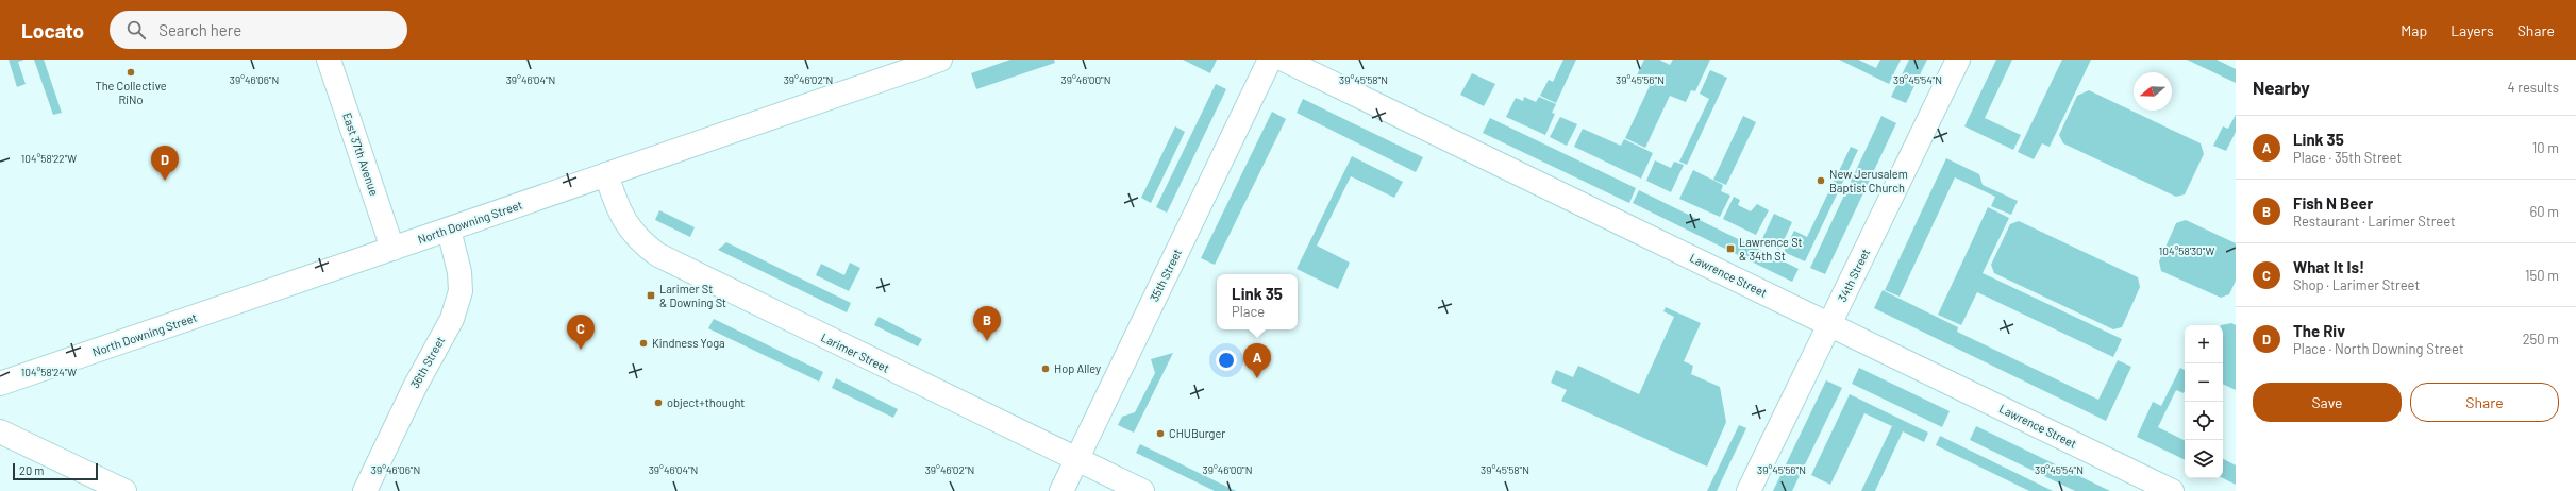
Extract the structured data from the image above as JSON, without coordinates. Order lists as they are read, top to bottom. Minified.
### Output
{"streets":{"street":["East 37th Avenue","North Downing Street","35th Street","Lawrence Street","34th Street","Larimer Street","36th Street"]},"crossings":[["East 37th Avenue","North Downing Street"],["North Downing Street","Larimer Street"],["North Downing Street","36th Street"],["35th Street","Larimer Street"],["Lawrence Street","34th Street"]],"places":{"other":["The Collective RiNo","New Jerusalem Baptist Church","Kindness Yoga","Hop Alley","object+thought","CHUBurger"],"transit":["Lawrence St & 34th St","Larimer St & Downing St"]},"scale_bar":"20 m","north":"left","page":{"header":"Locato","search":"Search here","nav":["Map","Layers","Share"],"heading":["Nearby","4 results"],"list":[{"mark":"A","name":"Link 35","note":"Place · 35th Street","value":"10 m"},{"mark":"B","name":"Fish N Beer","note":"Restaurant · Larimer Street","value":"60 m"},{"mark":"C","name":"What It Is!","note":"Shop · Larimer Street","value":"150 m"},{"mark":"D","name":"The Riv","note":"Place · North Downing Street","value":"250 m"}],"pins":["D","B","C","A"],"popup":["Link 35","Place"],"map_buttons":["+","−"],"buttons":["Save","Share"],"scale":"20 m"},"coordinates":["39°46'06\"N","39°46'04\"N","39°46'02\"N","39°46'00\"N","39°45'58\"N","39°45'56\"N","39°45'54\"N","104°58'22\"W","104°58'30\"W","104°58'24\"W"]}
